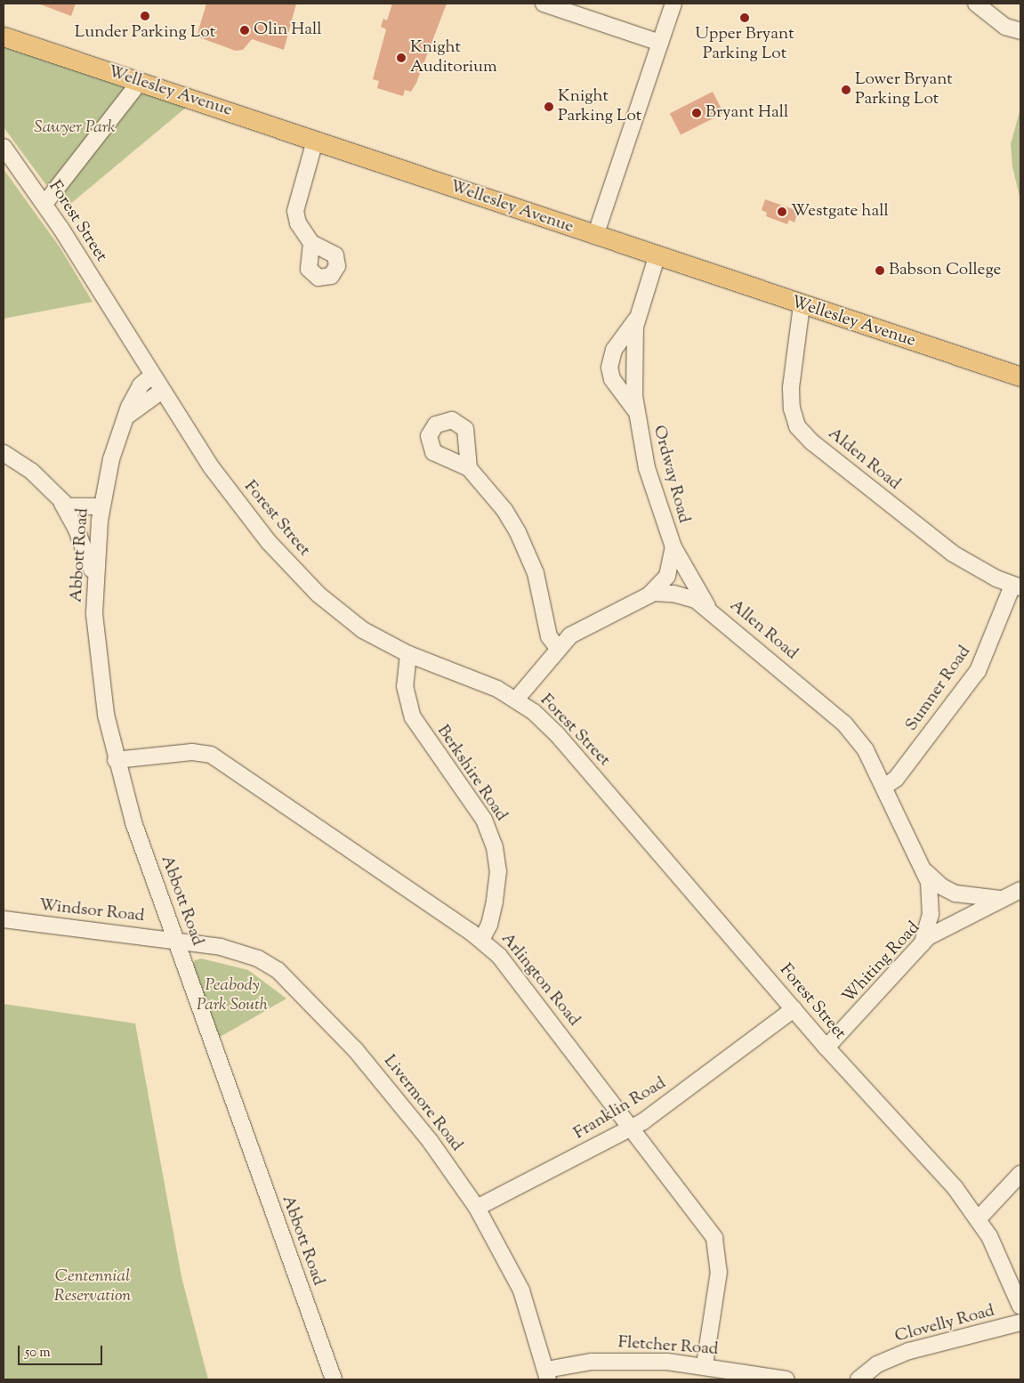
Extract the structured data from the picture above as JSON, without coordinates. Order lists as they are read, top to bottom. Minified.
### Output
{"streets":{"main road":["Wellesley Avenue"],"street":["Forest Street","Alden Road","Ordway Road","Abbott Road","Allen Road","Sumner Road","Berkshire Road","Windsor Road","Whiting Road","Arlington Road","Livermore Road","Franklin Road","Clovelly Road","Fletcher Road"]},"crossings":[["Wellesley Avenue","Alden Road"],["Wellesley Avenue","Ordway Road"],["Forest Street","Abbott Road"],["Forest Street","Allen Road"],["Forest Street","Berkshire Road"],["Forest Street","Whiting Road"],["Forest Street","Franklin Road"],["Alden Road","Sumner Road"],["Ordway Road","Allen Road"],["Abbott Road","Windsor Road"],["Abbott Road","Arlington Road"],["Abbott Road","Livermore Road"],["Allen Road","Sumner Road"],["Allen Road","Whiting Road"],["Berkshire Road","Arlington Road"],["Windsor Road","Livermore Road"],["Arlington Road","Franklin Road"],["Arlington Road","Fletcher Road"],["Livermore Road","Franklin Road"],["Livermore Road","Fletcher Road"]],"parks":["Sawyer Park","Peabody Park South","Centennial Reservation"],"places":["Lunder Parking Lot","Upper Bryant Parking Lot","Olin Hall","Knight Auditorium","Lower Bryant Parking Lot","Knight Parking Lot","Bryant Hall","Westgate hall","Babson College"],"scale_bar":"50 m"}
